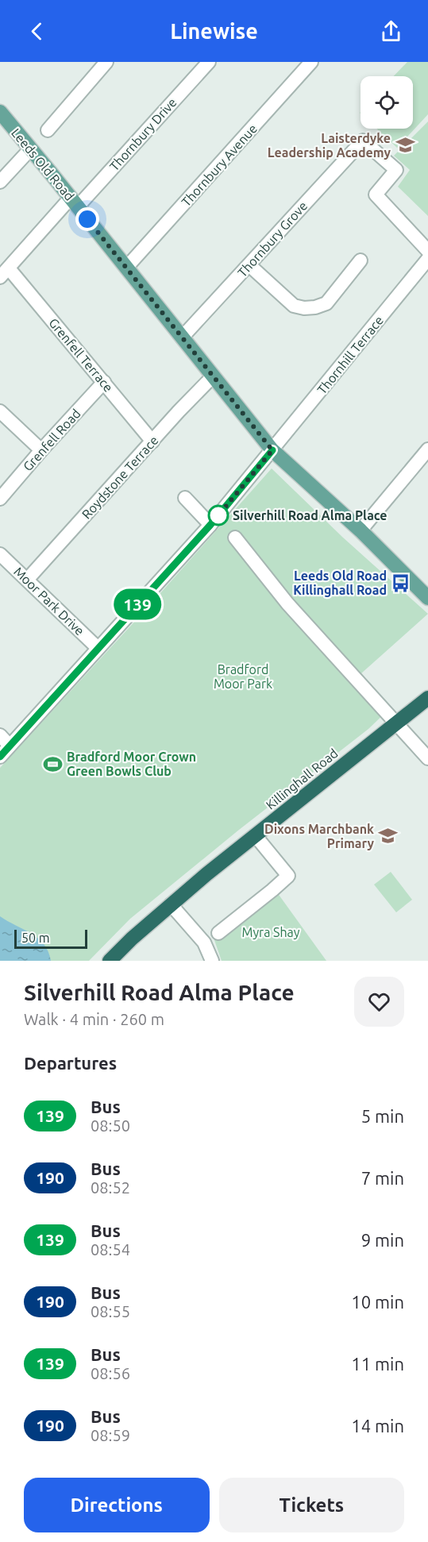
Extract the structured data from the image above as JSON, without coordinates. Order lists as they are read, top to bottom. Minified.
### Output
{"streets":{"highway":["Killinghall Road"],"main road":["Leeds Old Road"],"street":["Thornbury Drive","Thornbury Avenue","Thornbury Grove","Grenfell Terrace","Thornhill Terrace","Grenfell Road","Roydstone Terrace","Moor Park Drive"]},"crossings":[["Thornbury Drive","Leeds Old Road"],["Thornbury Drive","Grenfell Terrace"],["Leeds Old Road","Thornbury Avenue"],["Leeds Old Road","Thornbury Grove"],["Leeds Old Road","Thornhill Terrace"],["Leeds Old Road","Roydstone Terrace"],["Grenfell Terrace","Grenfell Road"],["Grenfell Terrace","Roydstone Terrace"],["Thornhill Terrace","Moor Park Drive"],["Roydstone Terrace","Moor Park Drive"]],"parks":["Bradford Moor Park","Myra Shay"],"places":{"school or university":["Laisterdyke Leadership Academy","Dixons Marchbank Primary"],"other":["Silverhill Road Alma Place"],"bus stop":["Leeds Old Road Killinghall Road"],"sports":["Bradford Moor Crown Green Bowls Club"]},"lines":["bus line 139"],"scale_bar":"50 m","page":{"header":"Linewise","on_map":"139","scale":"50 m","heading":[["Silverhill Road Alma Place","Walk · 4 min · 260 m"],"Departures"],"list":[{"mark":"139","name":"Bus","note":"08:50","value":"5 min"},{"mark":"190","name":"Bus","note":"08:52","value":"7 min"},{"mark":"139","name":"Bus","note":"08:54","value":"9 min"},{"mark":"190","name":"Bus","note":"08:55","value":"10 min"},{"mark":"139","name":"Bus","note":"08:56","value":"11 min"},{"mark":"190","name":"Bus","note":"08:59","value":"14 min"}],"buttons":["Directions","Tickets"]}}
